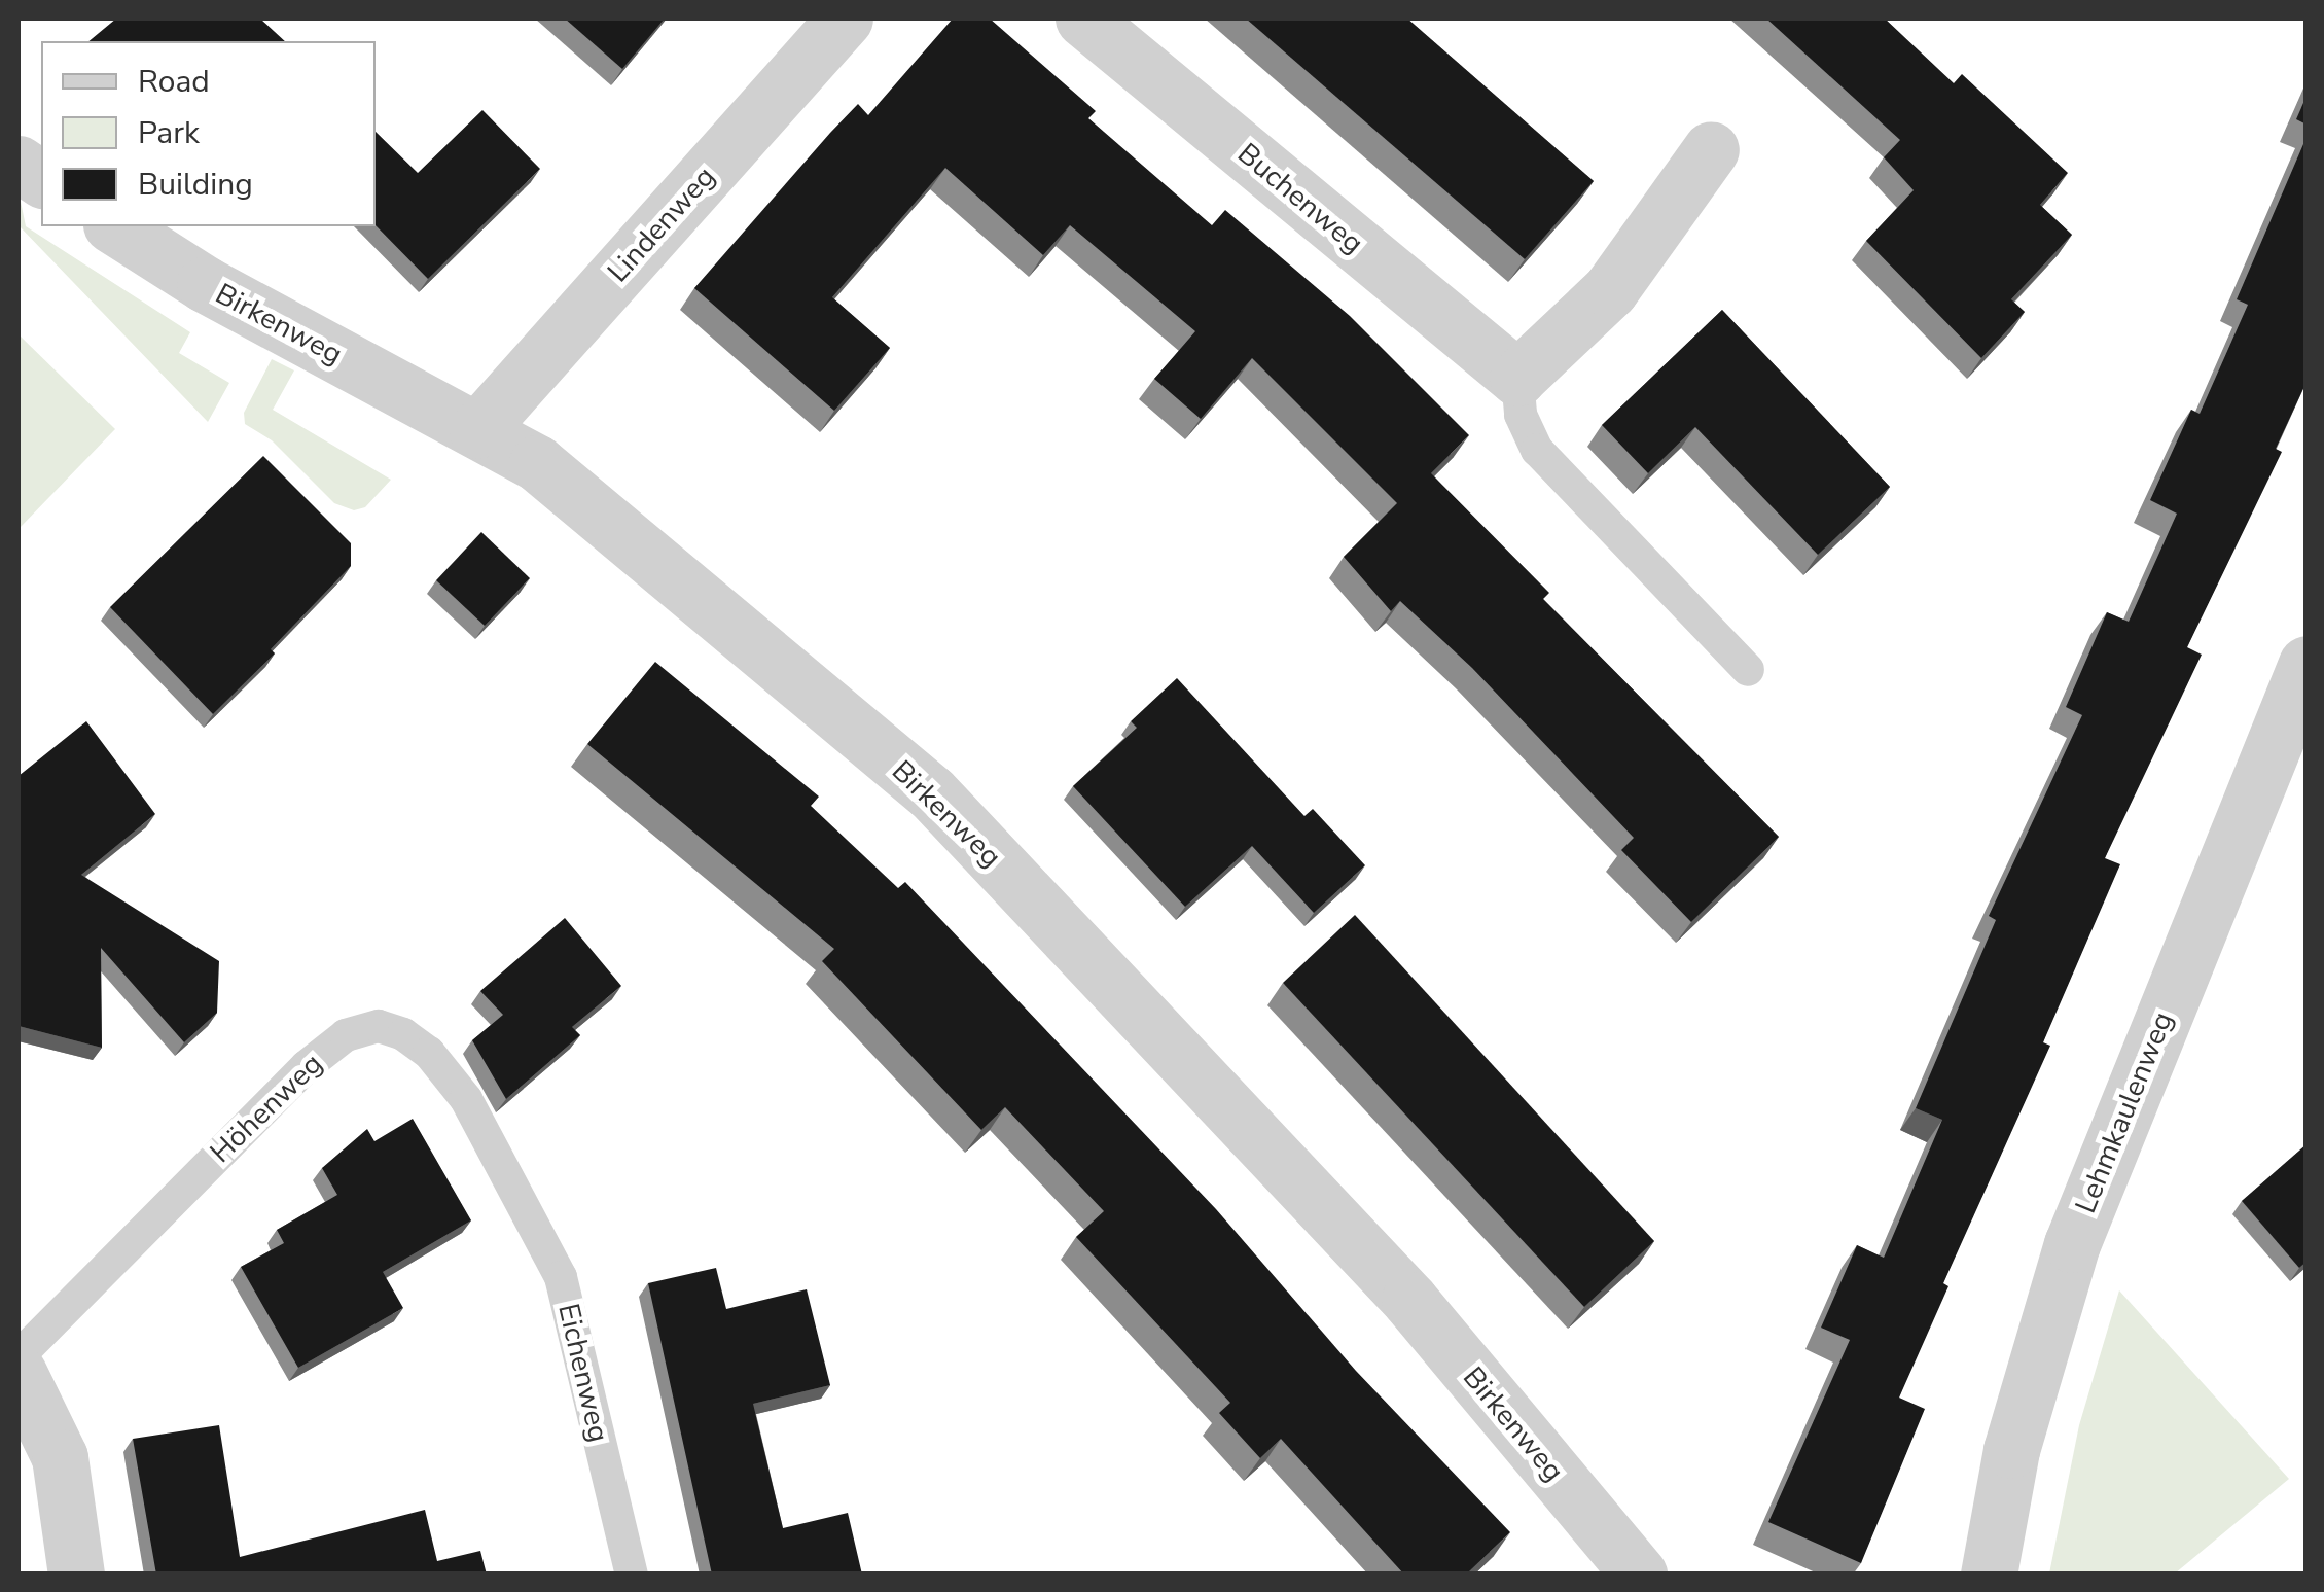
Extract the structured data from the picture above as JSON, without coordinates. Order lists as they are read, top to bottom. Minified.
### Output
{"streets":{"street":["Buchenweg","Lindenweg","Birkenweg","Lehmkaulenweg"],"lane":["Höhenweg","Eichenweg"]},"crossings":[["Lindenweg","Birkenweg"],["Höhenweg","Eichenweg"]],"legend":["Road","Park","Building"]}
